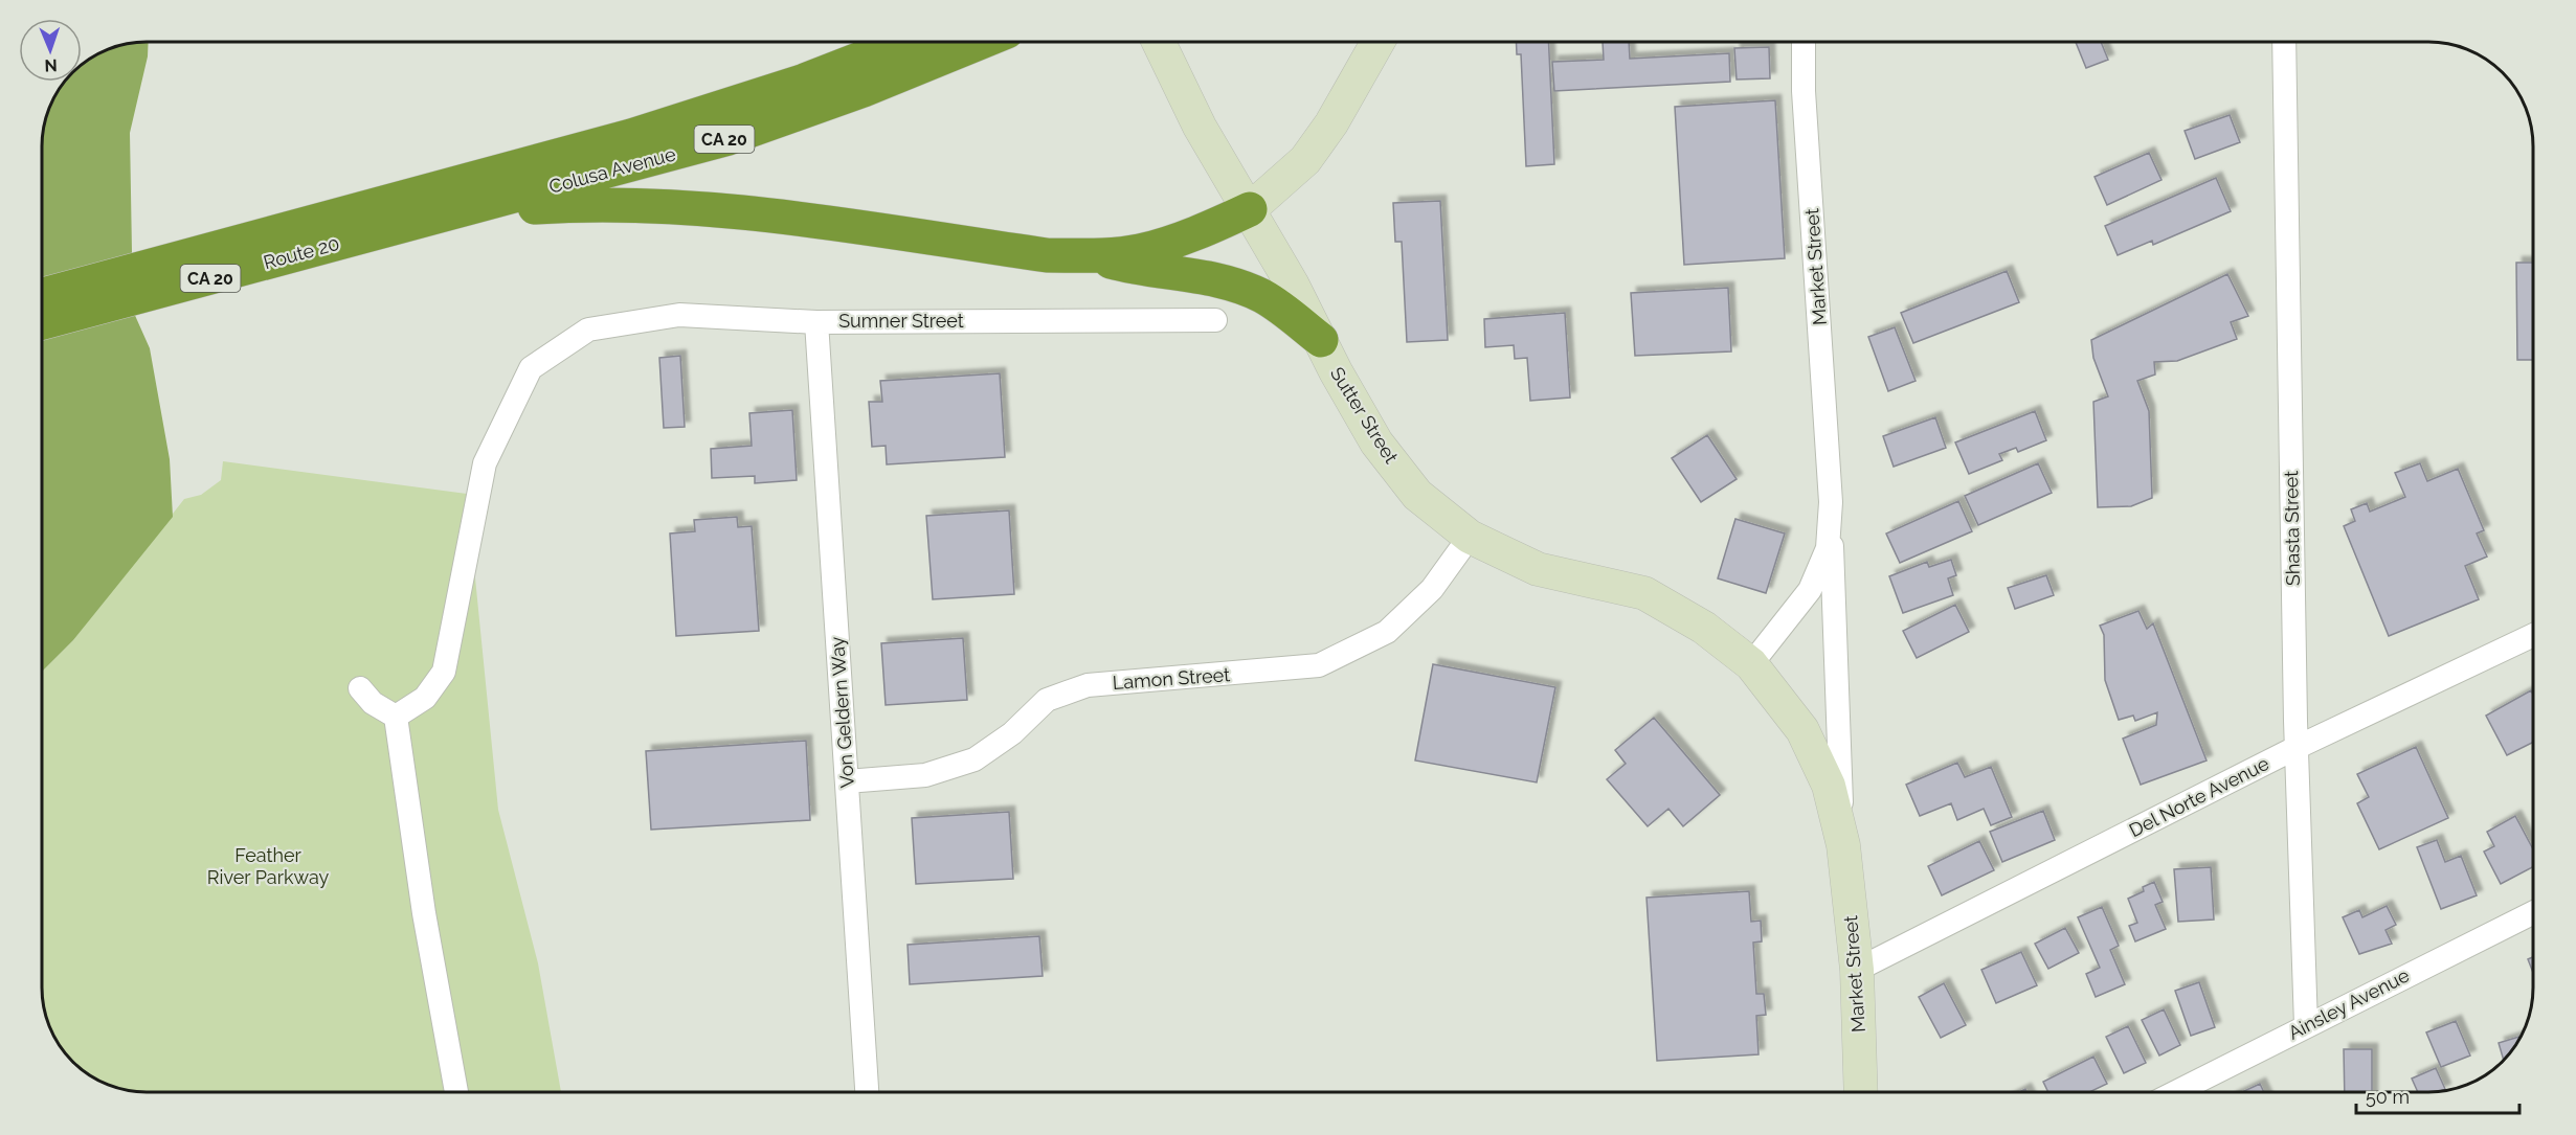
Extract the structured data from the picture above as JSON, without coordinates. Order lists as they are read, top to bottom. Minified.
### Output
{"streets":{"highway":["CA 20","Colusa Avenue","Route 20"],"main road":["Market Street","Sutter Street"],"street":["Sumner Street","Shasta Street","Lamon Street","Von Geldern Way","Del Norte Avenue","Ainsley Avenue"]},"crossings":[["Colusa Avenue","Route 20"],["Market Street","Sutter Street"],["Market Street","Del Norte Avenue"],["Sumner Street","Von Geldern Way"],["Sutter Street","Lamon Street"],["Shasta Street","Del Norte Avenue"],["Shasta Street","Ainsley Avenue"],["Lamon Street","Von Geldern Way"]],"parks":["Feather River Parkway"],"scale_bar":"50 m","north":"bottom"}
